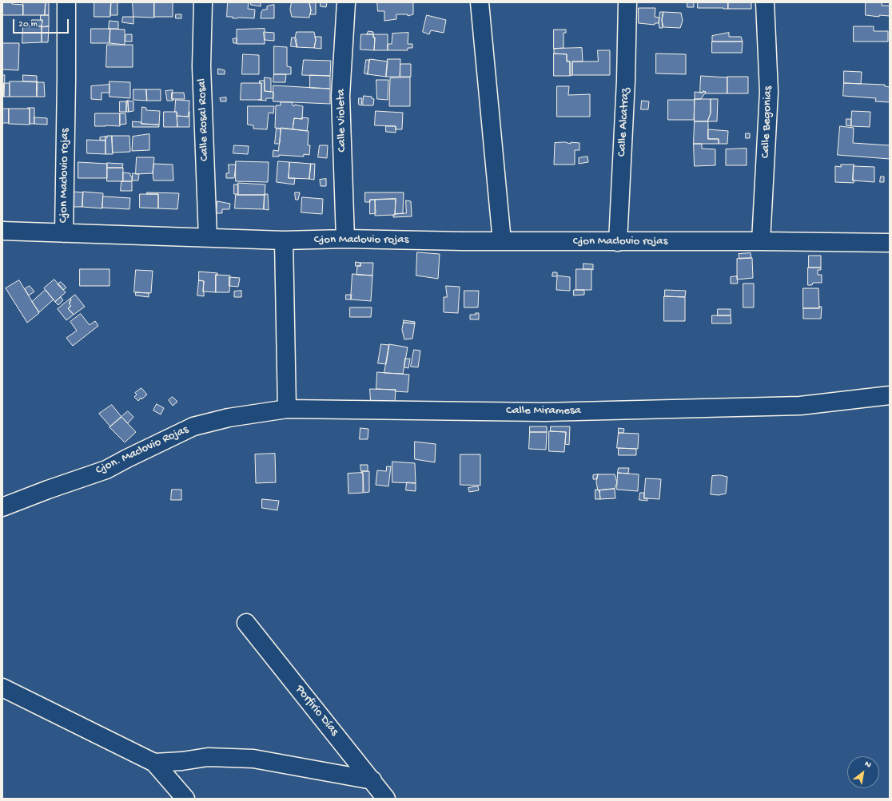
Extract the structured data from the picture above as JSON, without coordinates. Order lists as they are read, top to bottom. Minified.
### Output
{"streets":{"street":["Calle Rosal Rosal","Calle Violeta","Calle Alcatraz","Calle Begonias","Cjon Maclovio rojas","Calle Miramesa","Cjon. Maclovio Rojas","Porfirio Días"]},"crossings":[["Calle Rosal Rosal","Cjon Maclovio rojas"],["Calle Violeta","Cjon Maclovio rojas"],["Calle Alcatraz","Cjon Maclovio rojas"],["Calle Begonias","Cjon Maclovio rojas"],["Calle Miramesa","Cjon. Maclovio Rojas"]],"scale_bar":"20 m","north":"top right"}
